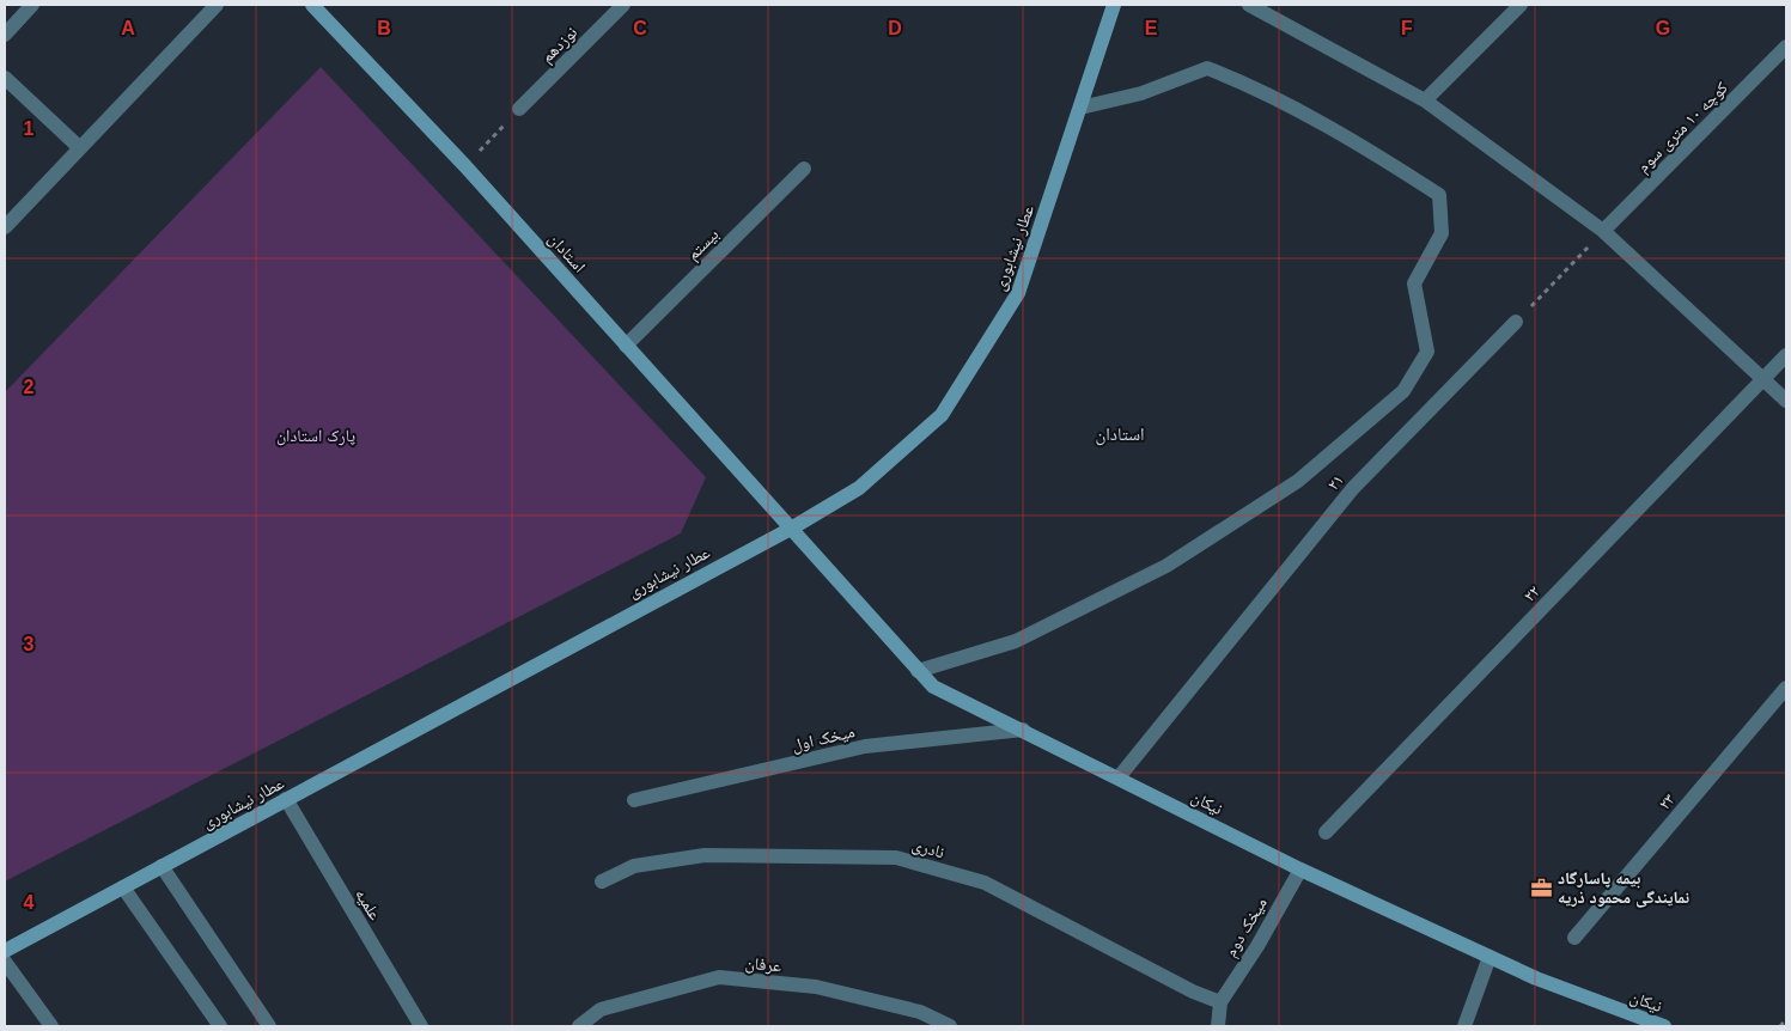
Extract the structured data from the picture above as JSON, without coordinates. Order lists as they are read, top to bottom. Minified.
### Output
{"streets":{"main road":["عطار نیشابوری","استادان","نیکان"],"street":["نوزدهم","کوچه ۱۰ متری سوم","بیستم","۲۱","۲۲","میخک اول","۲۳","نادری","علمیه","میخک دوم","عرفان"]},"crossings":[["بیستم","استادان"],["عطار نیشابوری","استادان"],["عطار نیشابوری","نیکان"],["عطار نیشابوری","علمیه"],["استادان","نیکان"],["۲۱","نیکان"],["میخک اول","نیکان"],["نیکان","میخک دوم"],["نادری","میخک دوم"]],"districts":["استادان"],"parks":["پارک استادان"],"places":{"office":["بیمه پاسارگاد نمایندگی محمود ذریه"]},"grid":{"columns":["A","B","C","D","E","F","G"],"rows":["1","2","3","4"]}}
